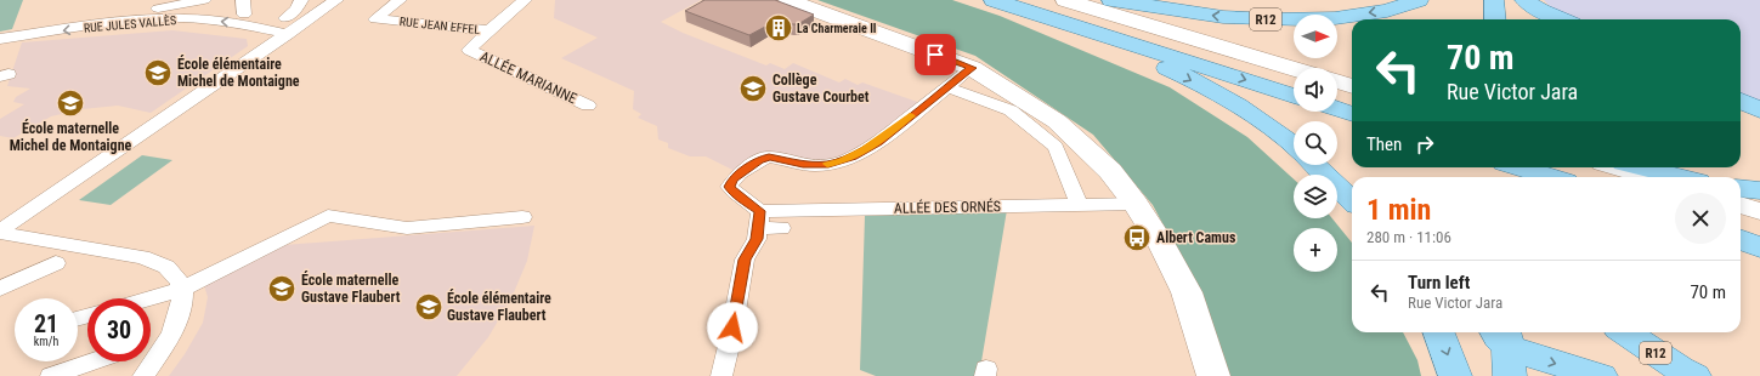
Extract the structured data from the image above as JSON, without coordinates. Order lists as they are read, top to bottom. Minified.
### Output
{"streets":{"main road":["R12"],"street":["RUE JULES VALLÈS","RUE JEAN EFFEL","ALLÉE MARIANNE","ALLÉE DES ORNÉS"]},"crossings":[["RUE JEAN EFFEL","ALLÉE MARIANNE"]],"one_way":["RUE JULES VALLÈS"],"places":{"building":["La Charmeraie II"],"school or university":["École élémentaire Michel de Montaigne","Collège Gustave Courbet","École maternelle Michel de Montaigne","École maternelle Gustave Flaubert","École élémentaire Gustave Flaubert"],"bus stop":["Albert Camus"]},"north":"right","page":{"map_buttons":"+","turn":["70 m","Rue Victor Jara"],"then":"Then","heading":["1 min","280 m · 11:06"],"list":[{"name":"Turn left","note":"Rue Victor Jara","value":"70 m"}],"speed":"21 km/h","limit":"30"}}
